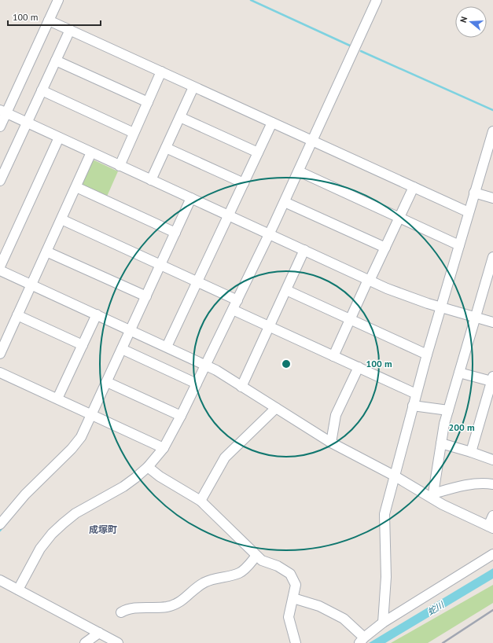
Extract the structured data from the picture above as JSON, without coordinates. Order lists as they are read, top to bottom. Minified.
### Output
{"districts":["成塚町"],"water":["蛇川"],"scale_bar":"100 m","north":"left","rings":["100 m","200 m"]}
